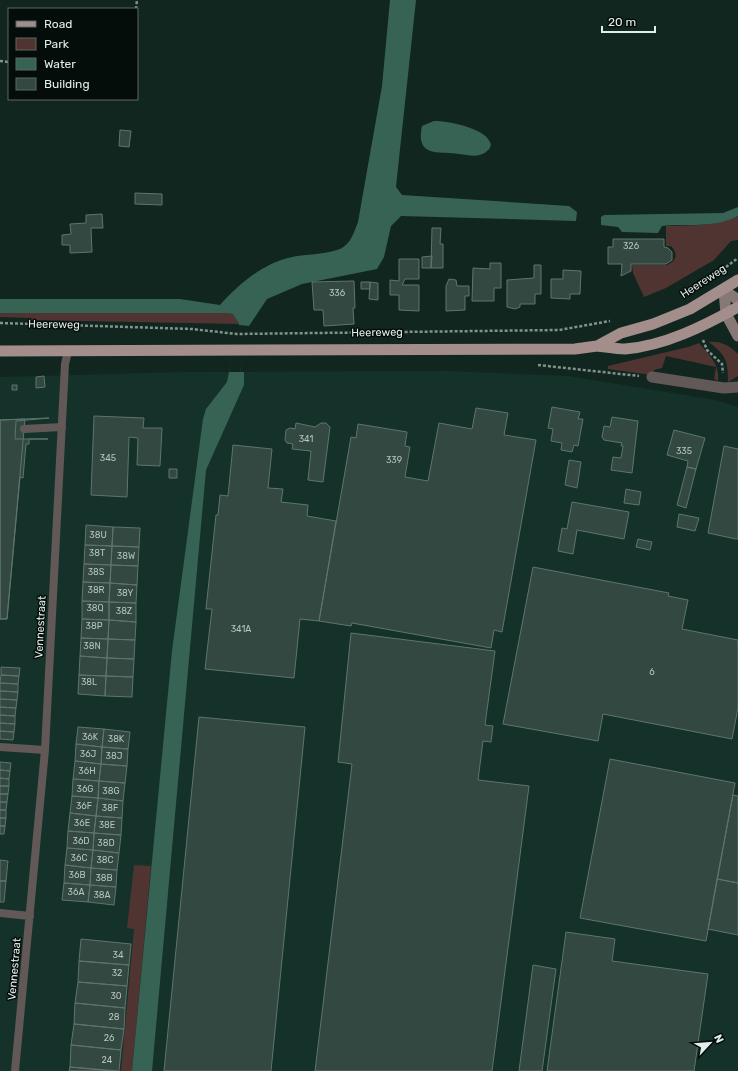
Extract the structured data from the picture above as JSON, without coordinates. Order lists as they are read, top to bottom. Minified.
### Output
{"streets":{"main road":["Heereweg"],"lane":["Vennestraat"]},"house_numbers":["326","336","341","335","345","339","38U","38T","38W","38S","38R","38Y","38Q","38Z","38P","341A","38N","6","38L","36K","38K","36J","38J","36H","36G","38G","36F","38F","36E","38E","36D","38D","36C","38C","36B","38B","36A","38A","34","32","30","28","26","24"],"legend":["Road","Park","Water","Building"],"scale_bar":"20 m","north":"top right"}
